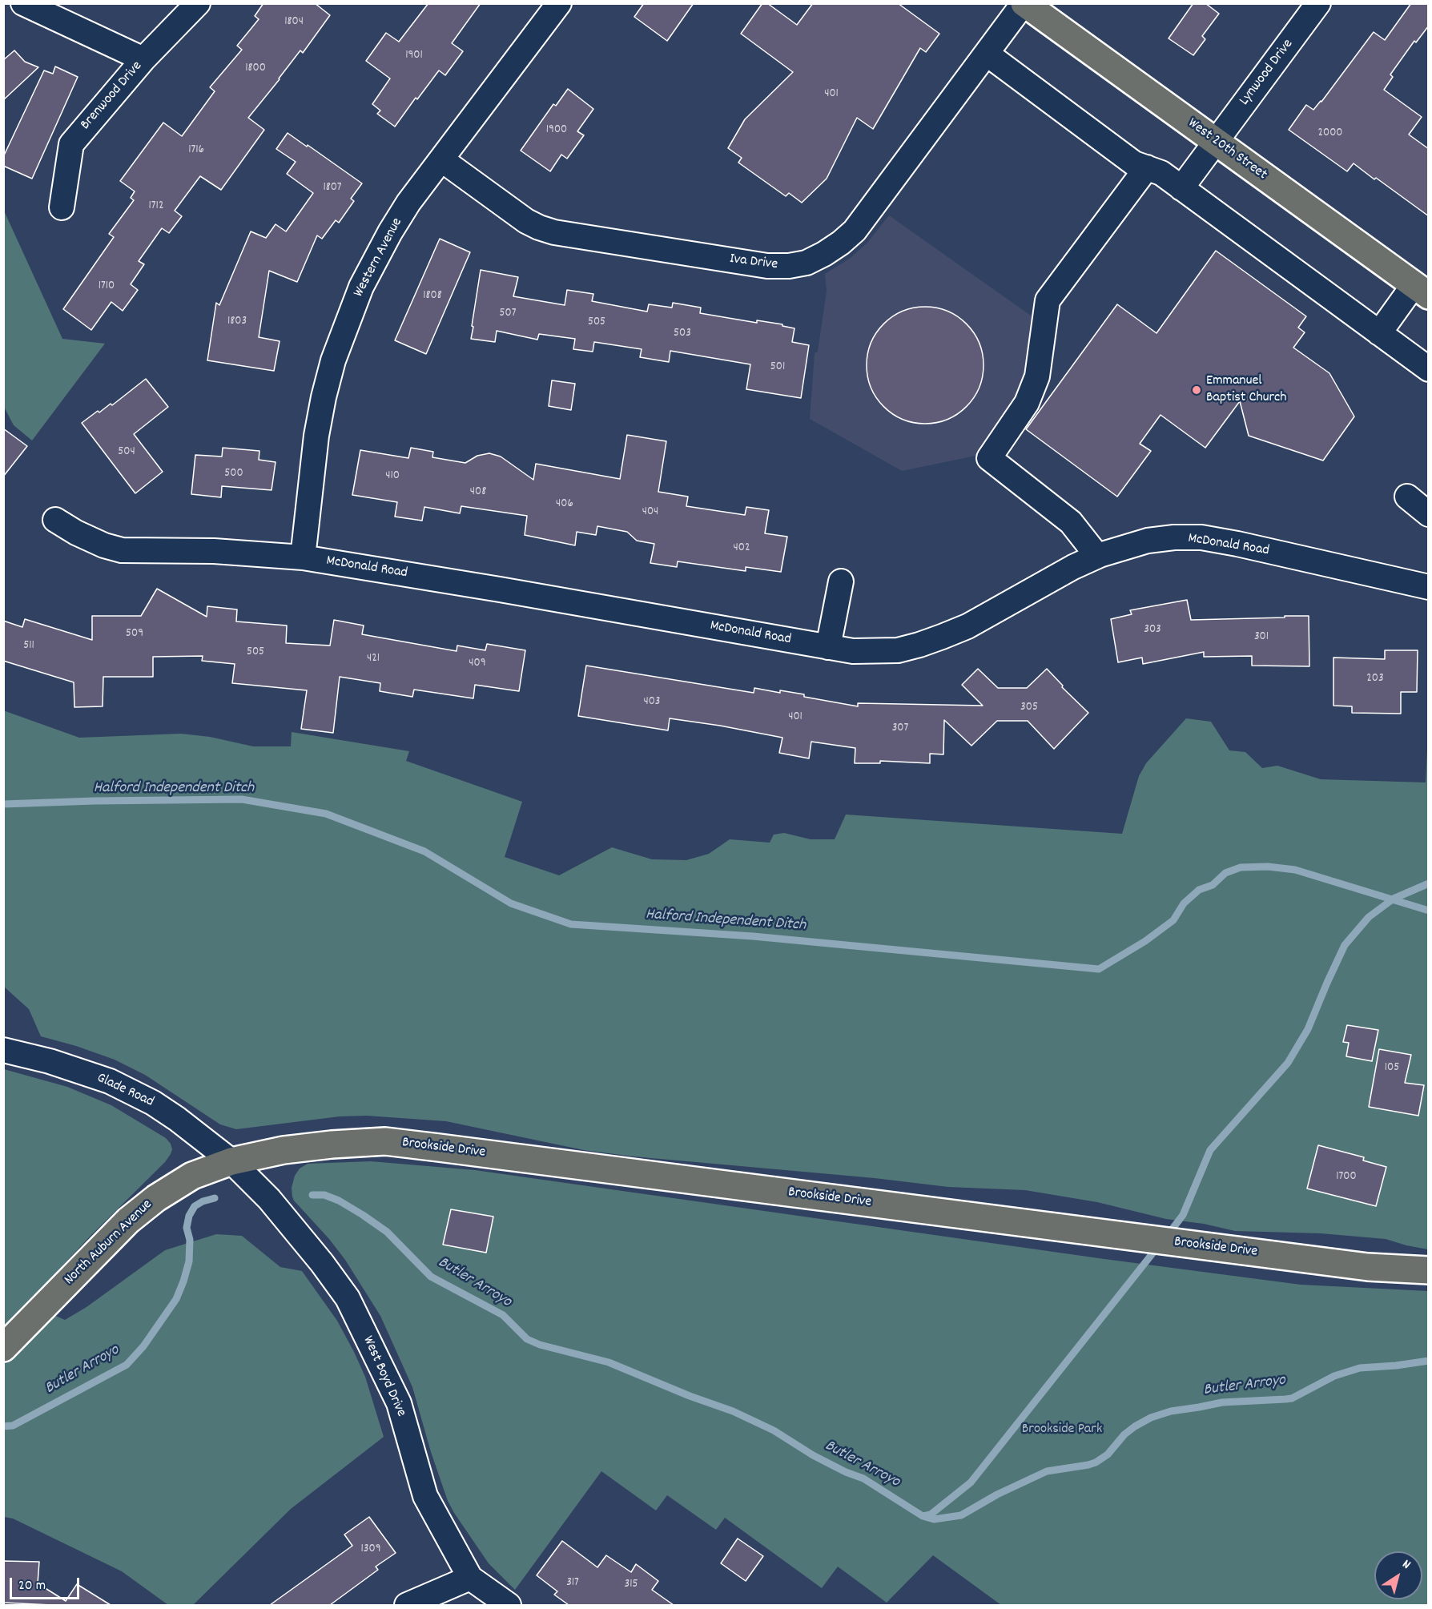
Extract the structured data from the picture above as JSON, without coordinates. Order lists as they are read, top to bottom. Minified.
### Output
{"streets":{"main road":["West 20th Street","Brookside Drive","North Auburn Avenue"],"street":["Lynwood Drive","Brenwood Drive","Western Avenue","Iva Drive","McDonald Road","Glade Road","West Boyd Drive"]},"crossings":[["Lynwood Drive","West 20th Street"],["West 20th Street","Iva Drive"],["Western Avenue","Iva Drive"],["Western Avenue","McDonald Road"],["Glade Road","Brookside Drive"],["Glade Road","North Auburn Avenue"],["Glade Road","West Boyd Drive"],["Brookside Drive","North Auburn Avenue"],["Brookside Drive","West Boyd Drive"],["North Auburn Avenue","West Boyd Drive"]],"water":["Halford Independent Ditch","Butler Arroyo"],"parks":["Brookside Park"],"places":["Emmanuel Baptist Church"],"house_numbers":["1804","1901","1800","401","1900","2000","1716","1807","1712","1710","1808","507","1803","505","503","501","504","500","410","408","406","404","402","303","509","301","511","505","421","409","203","403","305","401","307","105","1700","1309","317","315"],"scale_bar":"20 m","north":"top right"}
